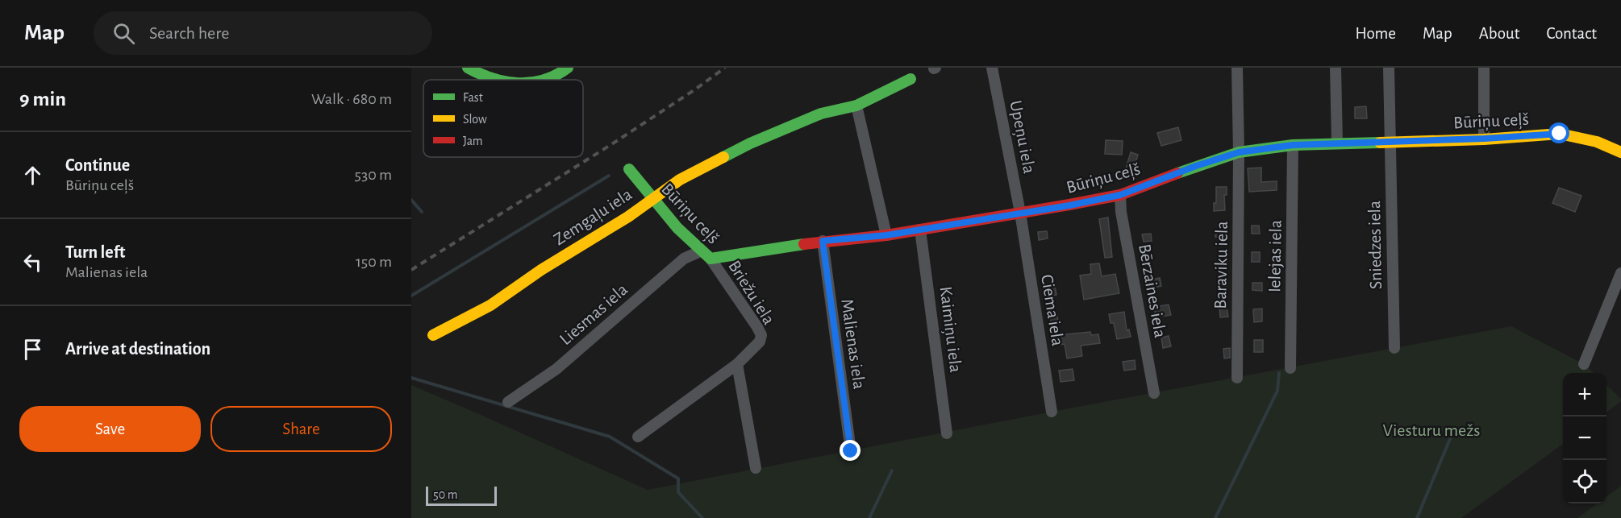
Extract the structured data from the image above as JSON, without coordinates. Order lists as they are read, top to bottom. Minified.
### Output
{"streets":{"street":["Būriņu ceļš","Upeņu iela","Zemgaļu iela","Sniedzes iela","Ielejas iela","Baraviku iela","Bērzaines iela","Briežu iela","Ciema iela","Liesmas iela","Kaimiņu iela","Malienas iela"]},"crossings":[["Būriņu ceļš","Upeņu iela"],["Būriņu ceļš","Zemgaļu iela"],["Būriņu ceļš","Sniedzes iela"],["Būriņu ceļš","Ielejas iela"],["Būriņu ceļš","Baraviku iela"],["Būriņu ceļš","Bērzaines iela"],["Būriņu ceļš","Briežu iela"],["Būriņu ceļš","Ciema iela"],["Būriņu ceļš","Liesmas iela"],["Būriņu ceļš","Kaimiņu iela"],["Būriņu ceļš","Malienas iela"],["Upeņu iela","Ciema iela"]],"parks":["Viesturu mežs"],"legend":["Fast","Slow","Jam"],"scale_bar":"50 m","page":{"header":"Map","search":"Search here","nav":["Home","Map","About","Contact"],"heading":["9 min","Walk · 680 m"],"list":[["Continue","Būriņu ceļš","530 m"],["Turn left","Malienas iela","150 m"],"Arrive at destination"],"map_buttons":["+","−"],"buttons":["Save","Share"],"scale":"50 m"}}
